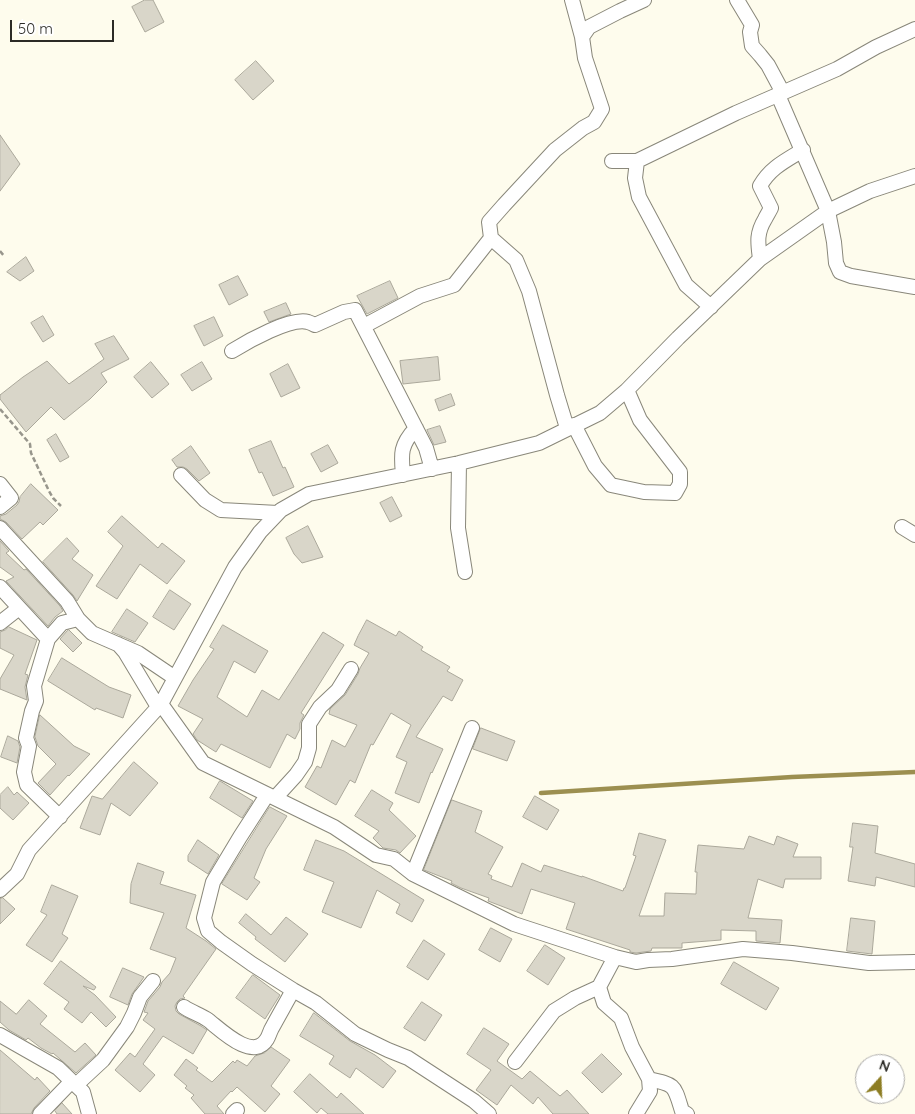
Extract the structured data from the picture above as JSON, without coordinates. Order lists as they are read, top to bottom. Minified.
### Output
{"scale_bar":"50 m","north":"top"}
